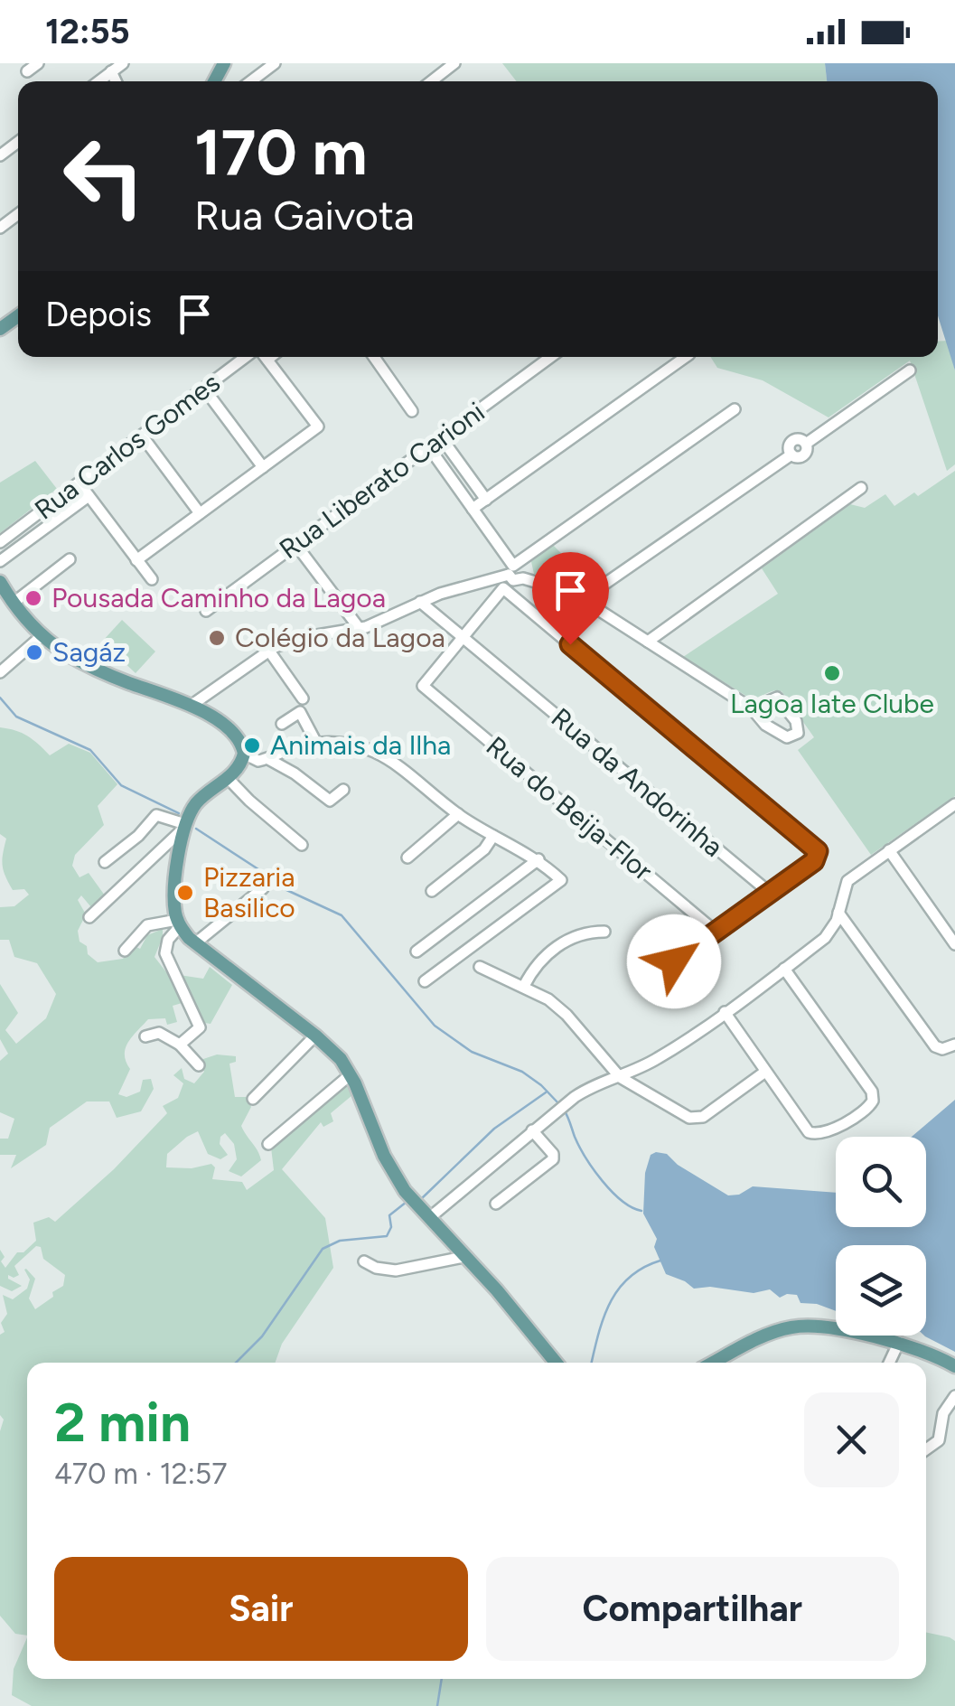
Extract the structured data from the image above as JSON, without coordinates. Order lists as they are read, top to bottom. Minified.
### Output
{"streets":{"street":["Rua Carlos Gomes","Rua Liberato Carioni","Rua da Andorinha","Rua do Beija-Flor"]},"crossings":[["Rua da Andorinha","Rua do Beija-Flor"]],"places":["Pousada Caminho da Lagoa","Colégio da Lagoa","Sagáz","Lagoa Iate Clube","Animais da Ilha","Pizzaria Basilico"],"page":{"status":"12:55","turn":["170 m","Rua Gaivota"],"then":"Depois","heading":["2 min","470 m · 12:57"],"buttons":["Sair","Compartilhar"]}}
